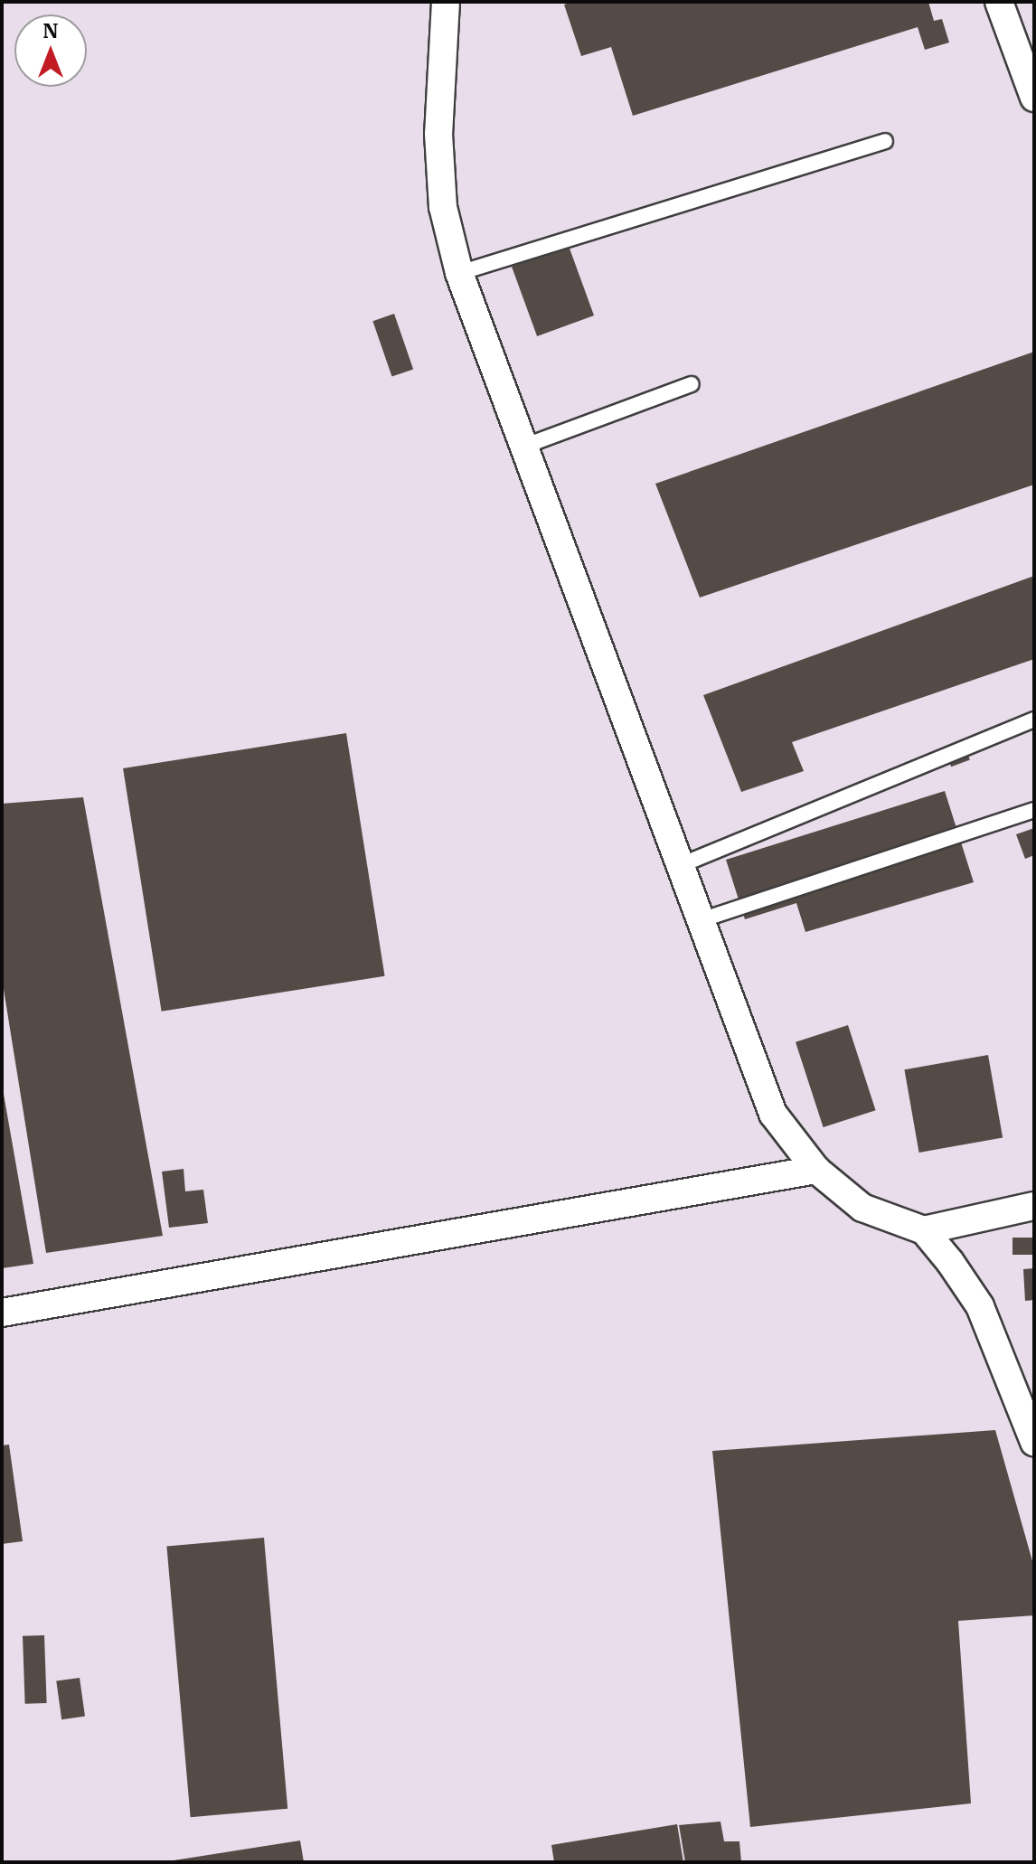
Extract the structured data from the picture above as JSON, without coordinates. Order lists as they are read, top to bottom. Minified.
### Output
{"north":"top"}
